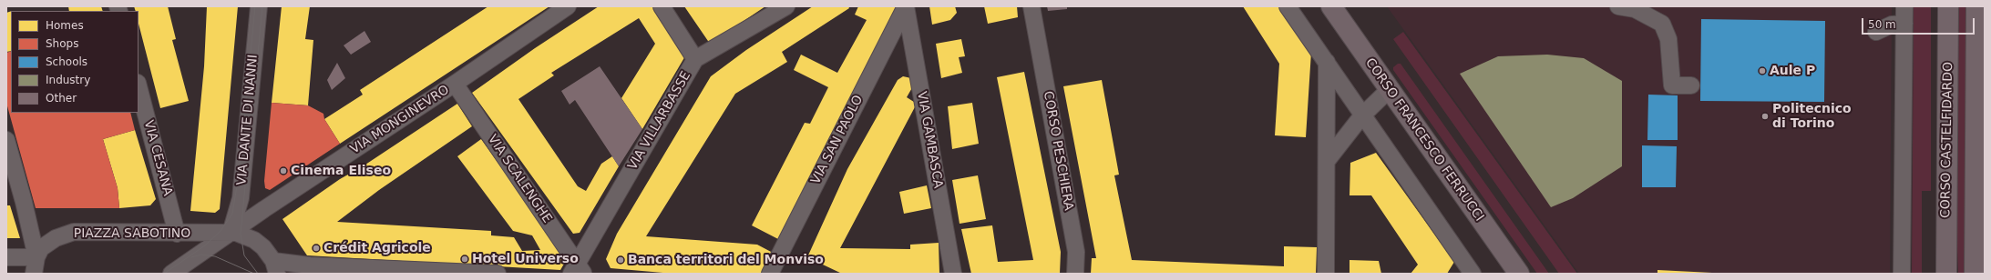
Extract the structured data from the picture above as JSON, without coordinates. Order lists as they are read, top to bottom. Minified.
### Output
{"streets":{"main road":["CORSO FRANCESCO FERRUCCI","CORSO CASTELFIDARDO"],"street":["VIA DANTE DI NANNI","VIA MONGINEVRO","VIA VILLARBASSE","VIA SAN PAOLO","VIA GAMBASCA","CORSO PESCHIERA","VIA CESANA","VIA SCALENGHE","PIAZZA SABOTINO"]},"crossings":[["VIA DANTE DI NANNI","VIA MONGINEVRO"],["VIA DANTE DI NANNI","PIAZZA SABOTINO"],["VIA MONGINEVRO","VIA SCALENGHE"],["VIA MONGINEVRO","PIAZZA SABOTINO"],["VIA VILLARBASSE","VIA SCALENGHE"],["VIA SAN PAOLO","VIA GAMBASCA"],["VIA CESANA","PIAZZA SABOTINO"]],"places":["Aule P","Politecnico di Torino","Cinema Eliseo","Crédit Agricole","Hotel Universo","Banca territori del Monviso"],"legend":["Homes","Shops","Schools","Industry","Other"],"scale_bar":"50 m"}
